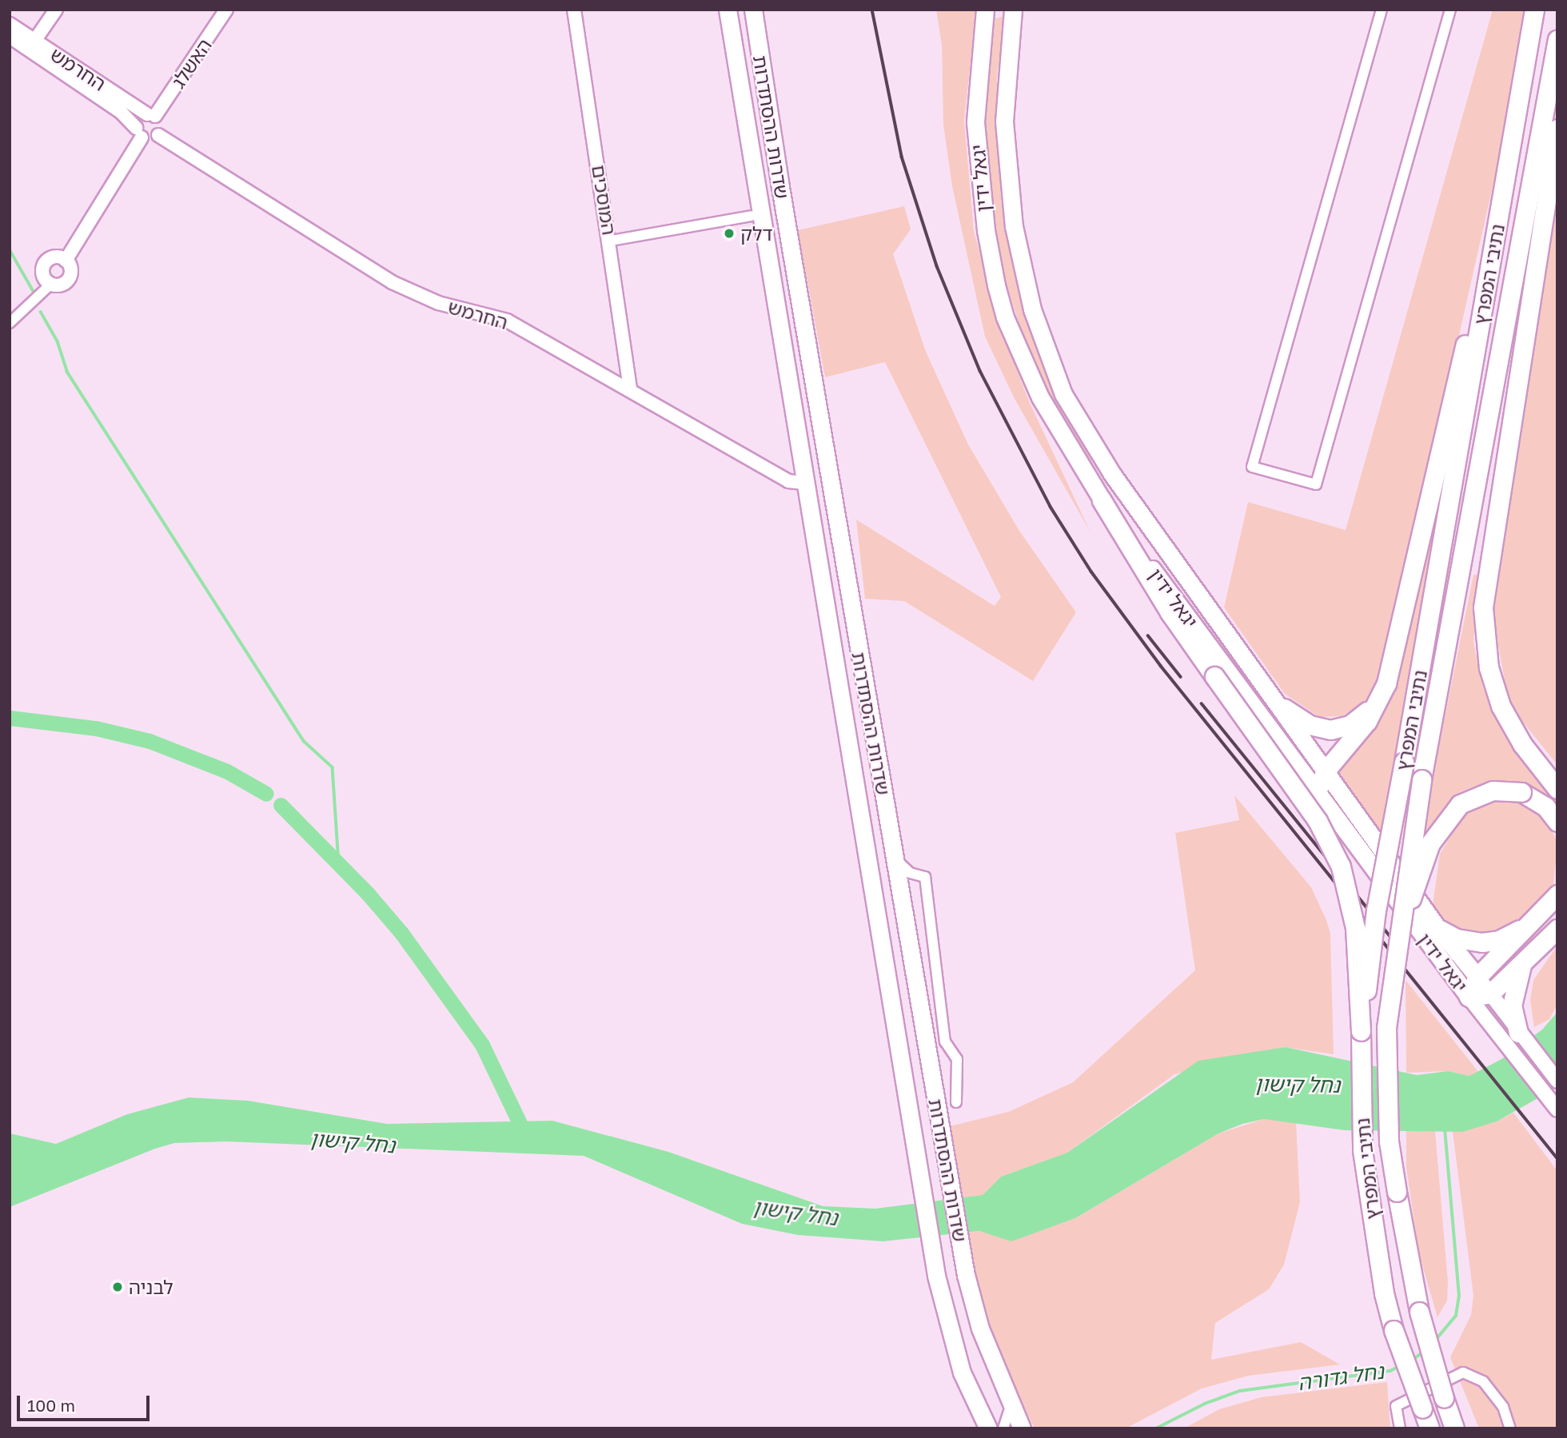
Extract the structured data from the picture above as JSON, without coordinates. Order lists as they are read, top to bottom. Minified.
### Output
{"streets":{"highway":["שדרות ההסתדרות","יגאל ידין","נתיבי המפרץ"],"street":["האשלג","החרמש","המוסכים"]},"crossings":[["האשלג","החרמש"],["החרמש","שדרות ההסתדרות"],["החרמש","המוסכים"]],"water":["נחל קישון","נחל גדורה"],"places":["דלק","לבניה"],"scale_bar":"100 m"}
